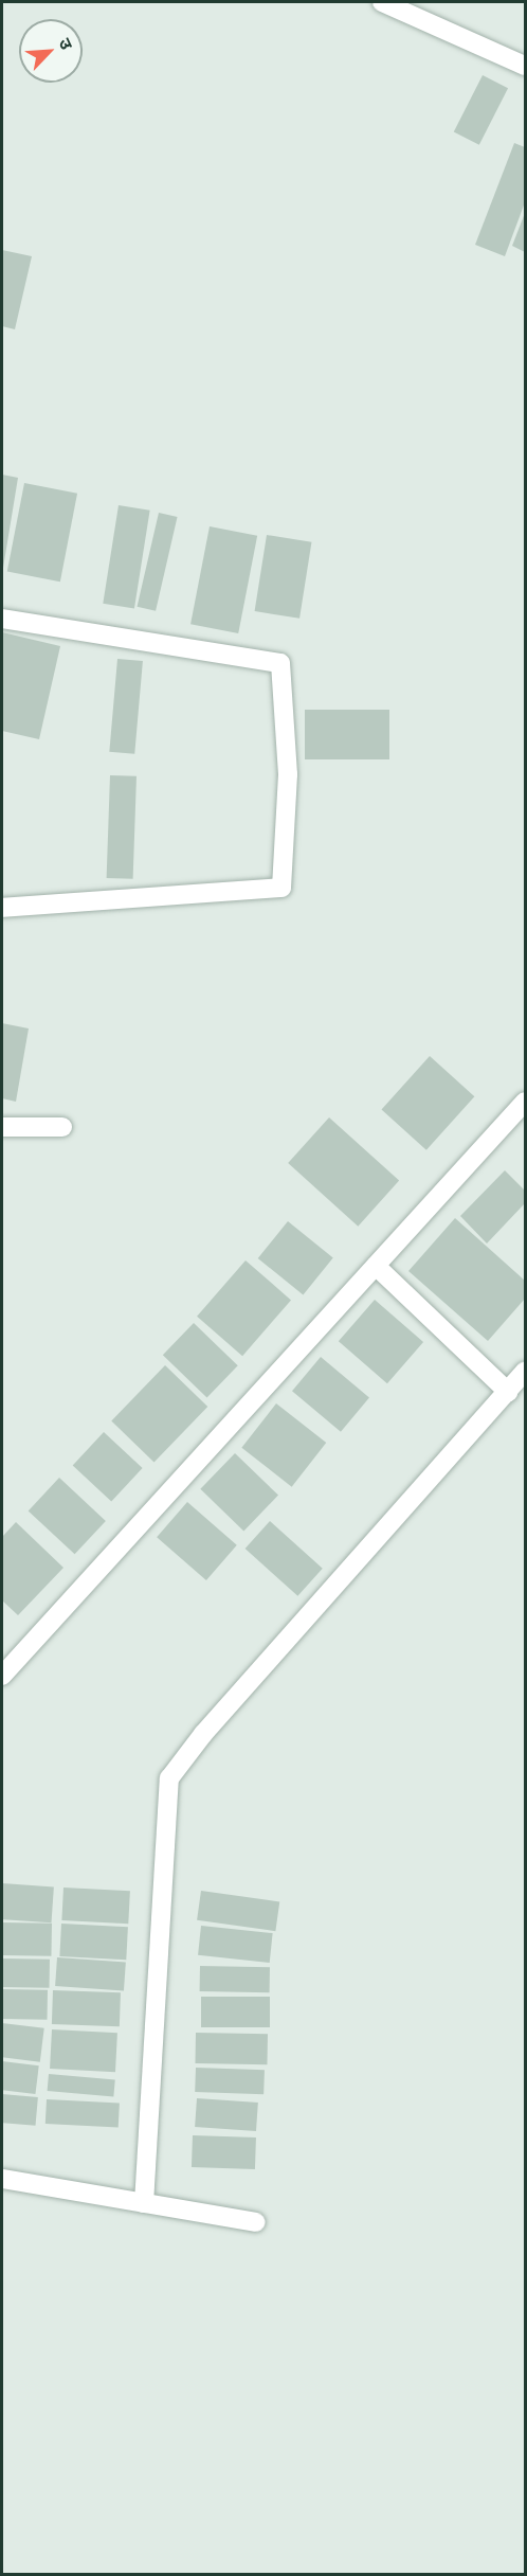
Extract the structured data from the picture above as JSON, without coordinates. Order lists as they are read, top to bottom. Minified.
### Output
{"north":"top right"}
